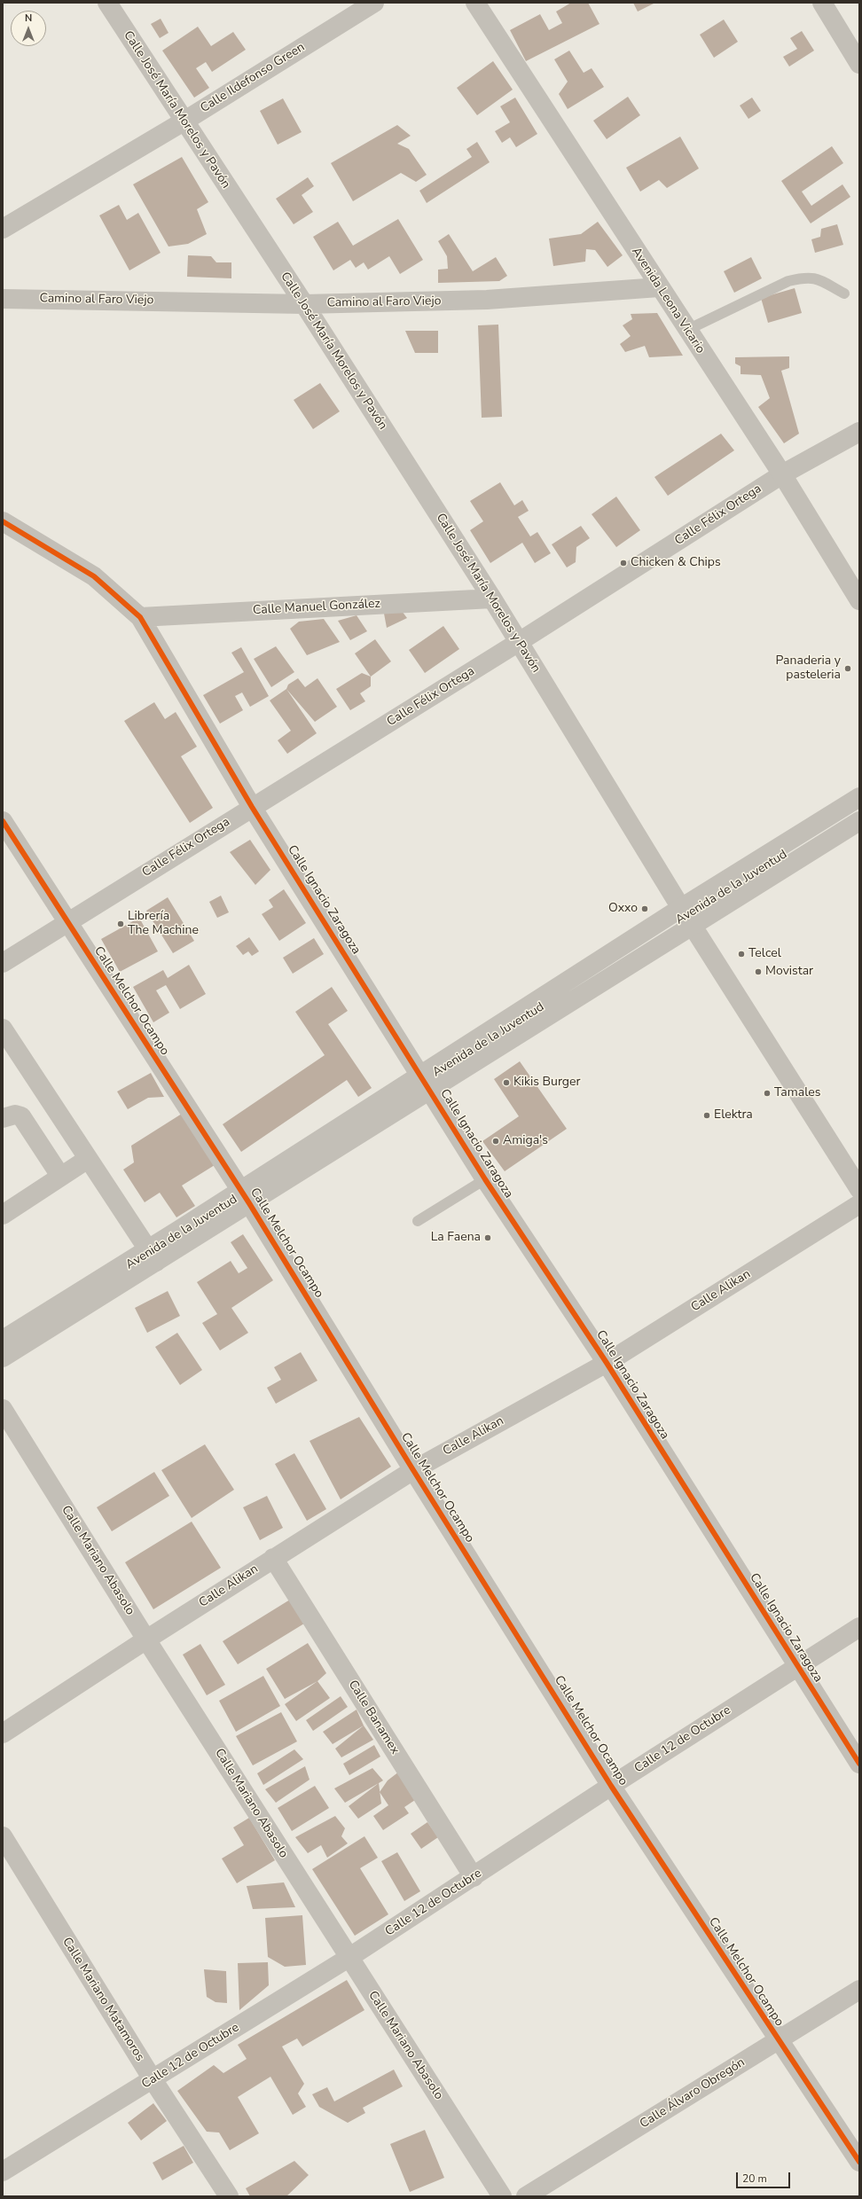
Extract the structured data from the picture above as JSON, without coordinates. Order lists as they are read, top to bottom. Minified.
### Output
{"streets":{"street":["Calle Ildefonso Green","Calle José María Morelos y Pavón","Camino al Faro Viejo","Avenida Leona Vicario","Calle Félix Ortega","Calle Manuel González","Avenida de la Juventud","Calle Ignacio Zaragoza","Calle Melchor Ocampo","Calle Alikan","Calle Mariano Abasolo","Calle Banamex","Calle 12 de Octubre","Calle Mariano Matamoros","Calle Álvaro Obregón"]},"crossings":[["Calle Ildefonso Green","Calle José María Morelos y Pavón"],["Calle José María Morelos y Pavón","Camino al Faro Viejo"],["Calle José María Morelos y Pavón","Calle Félix Ortega"],["Calle José María Morelos y Pavón","Calle Manuel González"],["Calle José María Morelos y Pavón","Avenida de la Juventud"],["Camino al Faro Viejo","Avenida Leona Vicario"],["Avenida Leona Vicario","Calle Félix Ortega"],["Calle Félix Ortega","Calle Ignacio Zaragoza"],["Calle Félix Ortega","Calle Melchor Ocampo"],["Calle Manuel González","Calle Ignacio Zaragoza"],["Avenida de la Juventud","Calle Ignacio Zaragoza"],["Avenida de la Juventud","Calle Melchor Ocampo"],["Calle Ignacio Zaragoza","Calle Alikan"],["Calle Ignacio Zaragoza","Calle 12 de Octubre"],["Calle Melchor Ocampo","Calle Alikan"],["Calle Melchor Ocampo","Calle 12 de Octubre"],["Calle Melchor Ocampo","Calle Álvaro Obregón"],["Calle Alikan","Calle Mariano Abasolo"],["Calle Alikan","Calle Banamex"],["Calle Mariano Abasolo","Calle 12 de Octubre"],["Calle Banamex","Calle 12 de Octubre"],["Calle 12 de Octubre","Calle Mariano Matamoros"]],"places":["Chicken & Chips","Panaderia y pasteleria","Oxxo","Librería The Machine","Telcel","Movistar","Kikis Burger","Tamales","Elektra","Amiga's","La Faena"],"scale_bar":"20 m","north":"top"}
